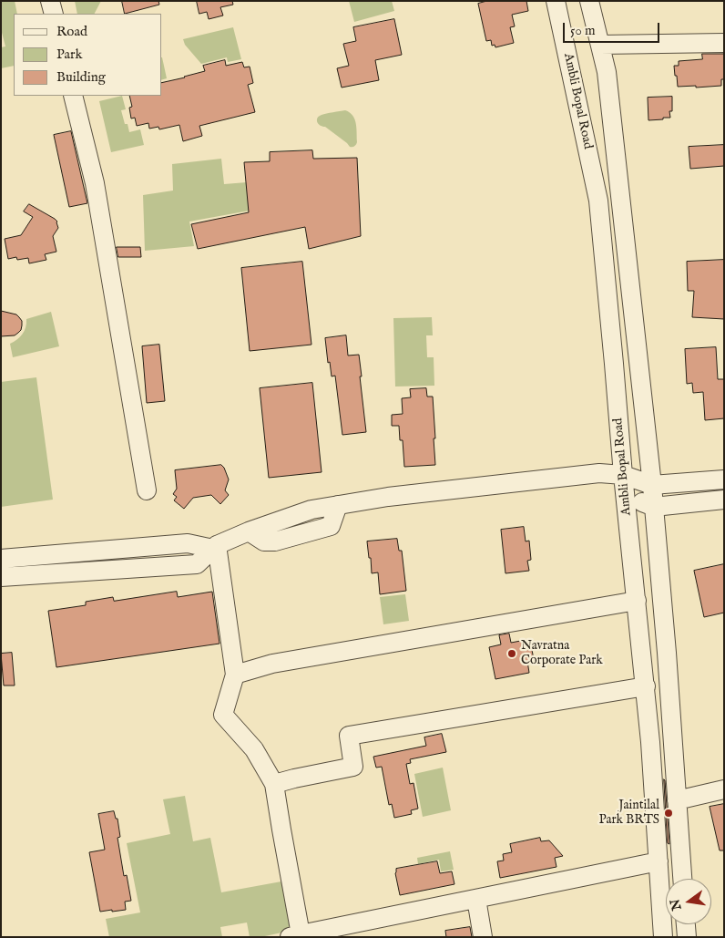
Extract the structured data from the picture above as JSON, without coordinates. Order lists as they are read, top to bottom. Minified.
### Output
{"streets":{"street":["Ambli Bopal Road"]},"places":["Navratna Corporate Park","Jaintilal Park BRTS"],"legend":["Road","Park","Building"],"scale_bar":"50 m","north":"left"}
